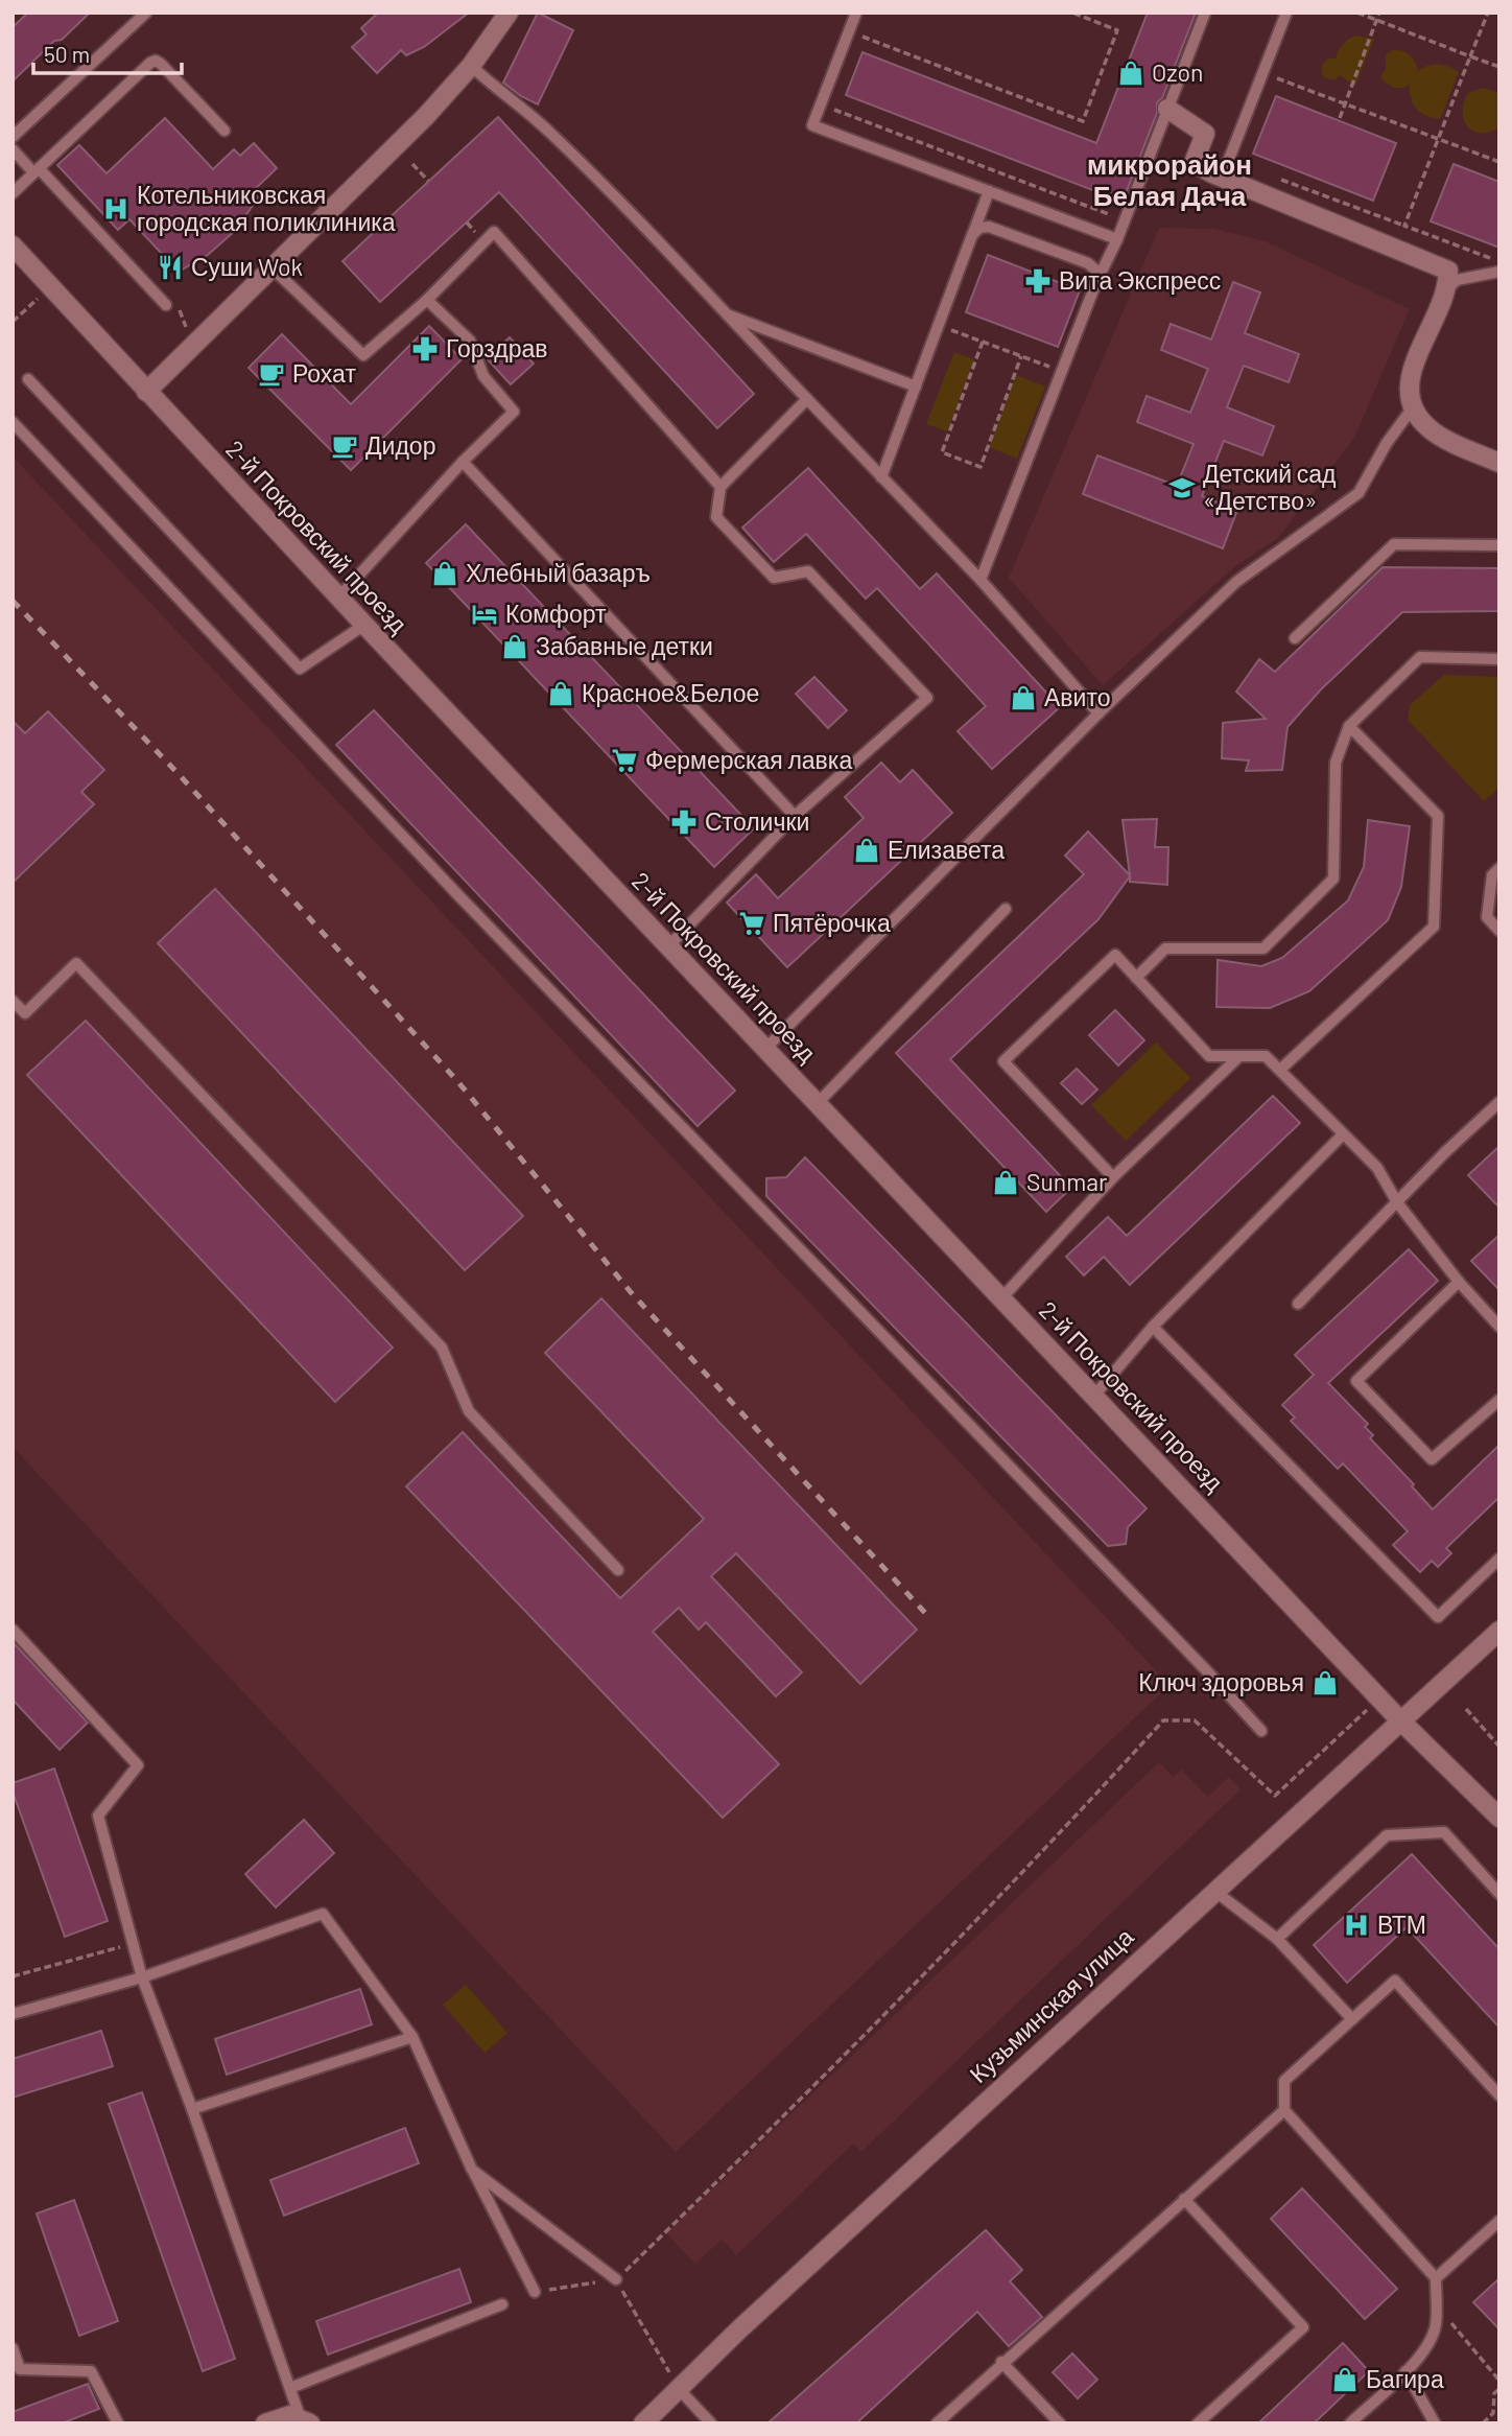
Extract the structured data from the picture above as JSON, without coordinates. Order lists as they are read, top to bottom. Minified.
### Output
{"streets":{"street":["2-й Покровский проезд","Кузьминская улица"]},"crossings":[["2-й Покровский проезд","Кузьминская улица"]],"districts":["микрорайон Белая Дача"],"places":{"shop":["Ozon","Хлебный базаръ","Забавные детки","Красное&Белое","Авито","Елизавета","Sunmar","Ключ здоровья","Багира"],"hospital":["Котельниковская городская поликлиника","ВТМ"],"restaurant":["Суши Wok"],"pharmacy":["Вита Экспресс","Горздрав","Столички"],"cafe":["Рохат","Дидор"],"school or university":["Детский сад «Детство»"],"hotel":["Комфорт"],"supermarket":["Фермерская лавка","Пятёрочка"]},"scale_bar":"50 m"}
